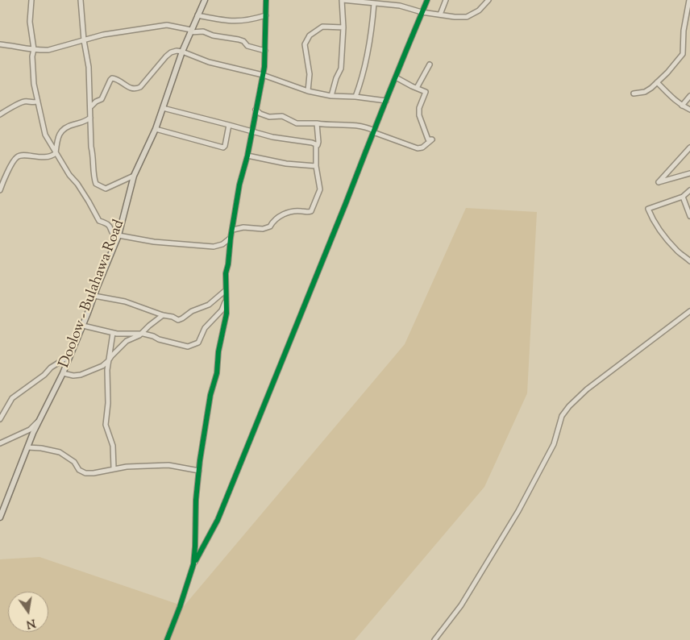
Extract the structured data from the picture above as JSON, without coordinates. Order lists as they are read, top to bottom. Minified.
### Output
{"streets":{"main road":["Doolow - Bulahawa Road"]},"north":"bottom"}
